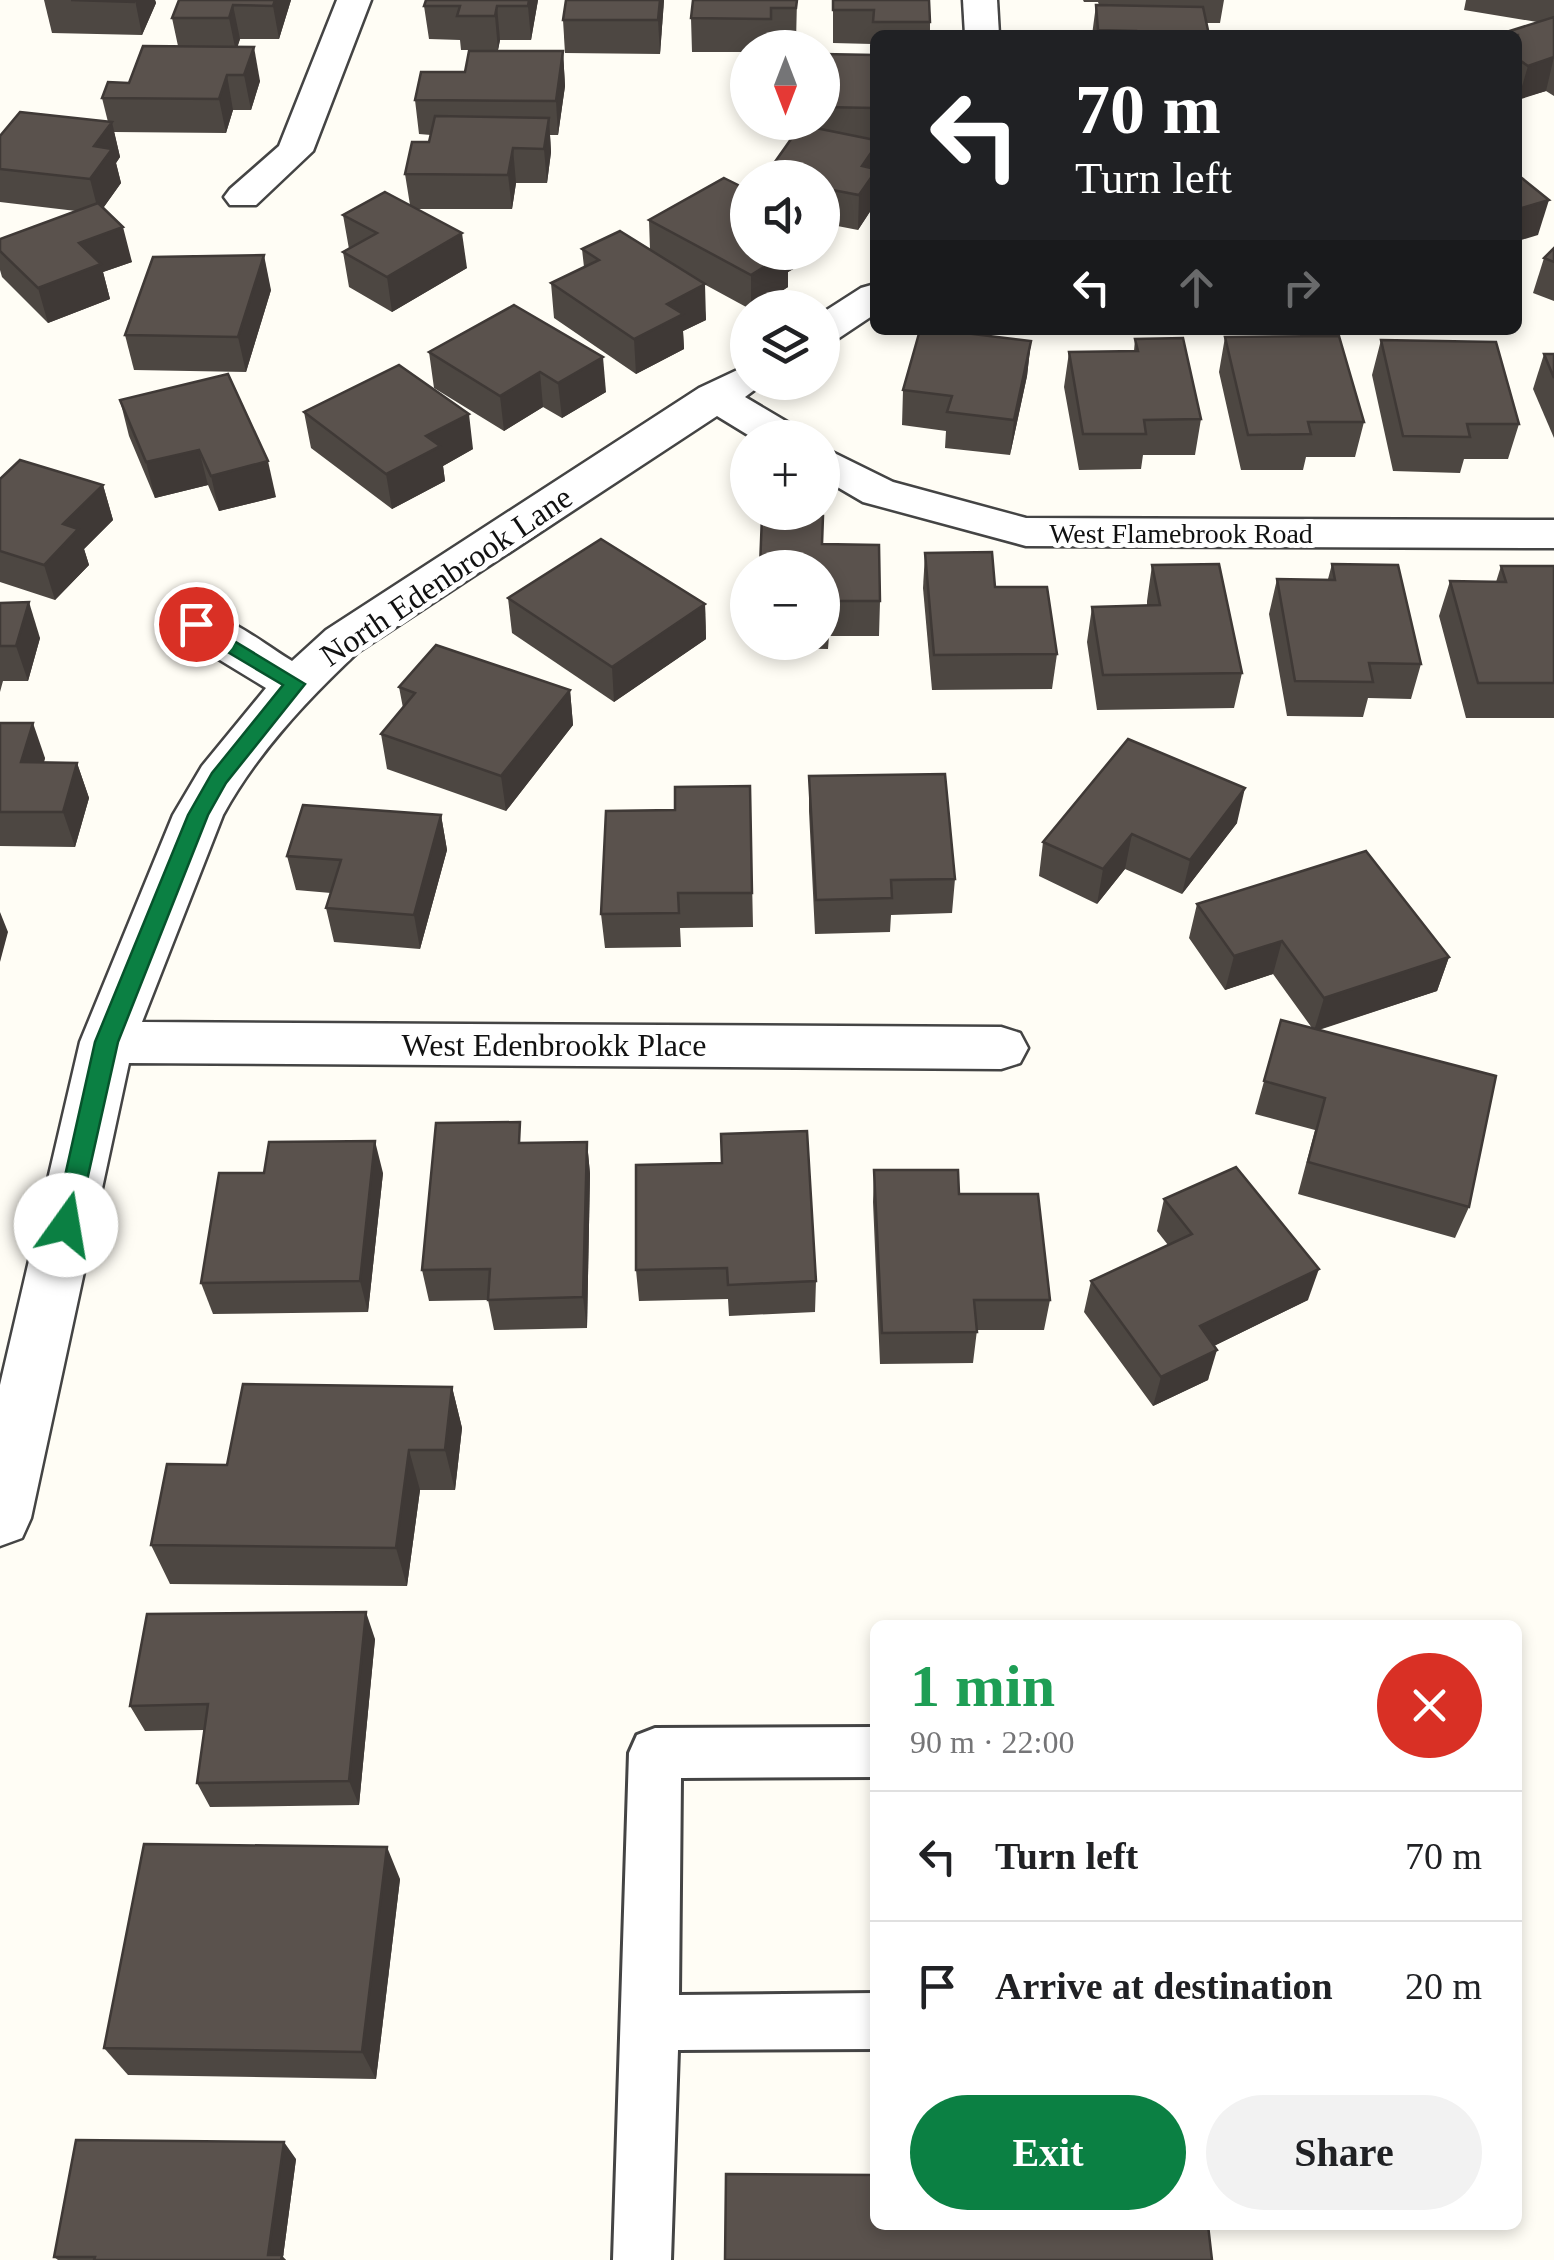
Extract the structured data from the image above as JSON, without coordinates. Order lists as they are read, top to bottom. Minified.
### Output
{"streets":{"street":["West Flamebrook Road","North Edenbrook Lane","West Edenbrookk Place"]},"crossings":[["North Edenbrook Lane","West Edenbrookk Place"]],"north":"bottom","page":{"map_buttons":["+","−"],"turn":["70 m","Turn left"],"heading":["1 min","90 m · 22:00"],"list":[{"name":"Turn left","value":"70 m"},{"name":"Arrive at destination","value":"20 m"}],"buttons":["Exit","Share"]}}
